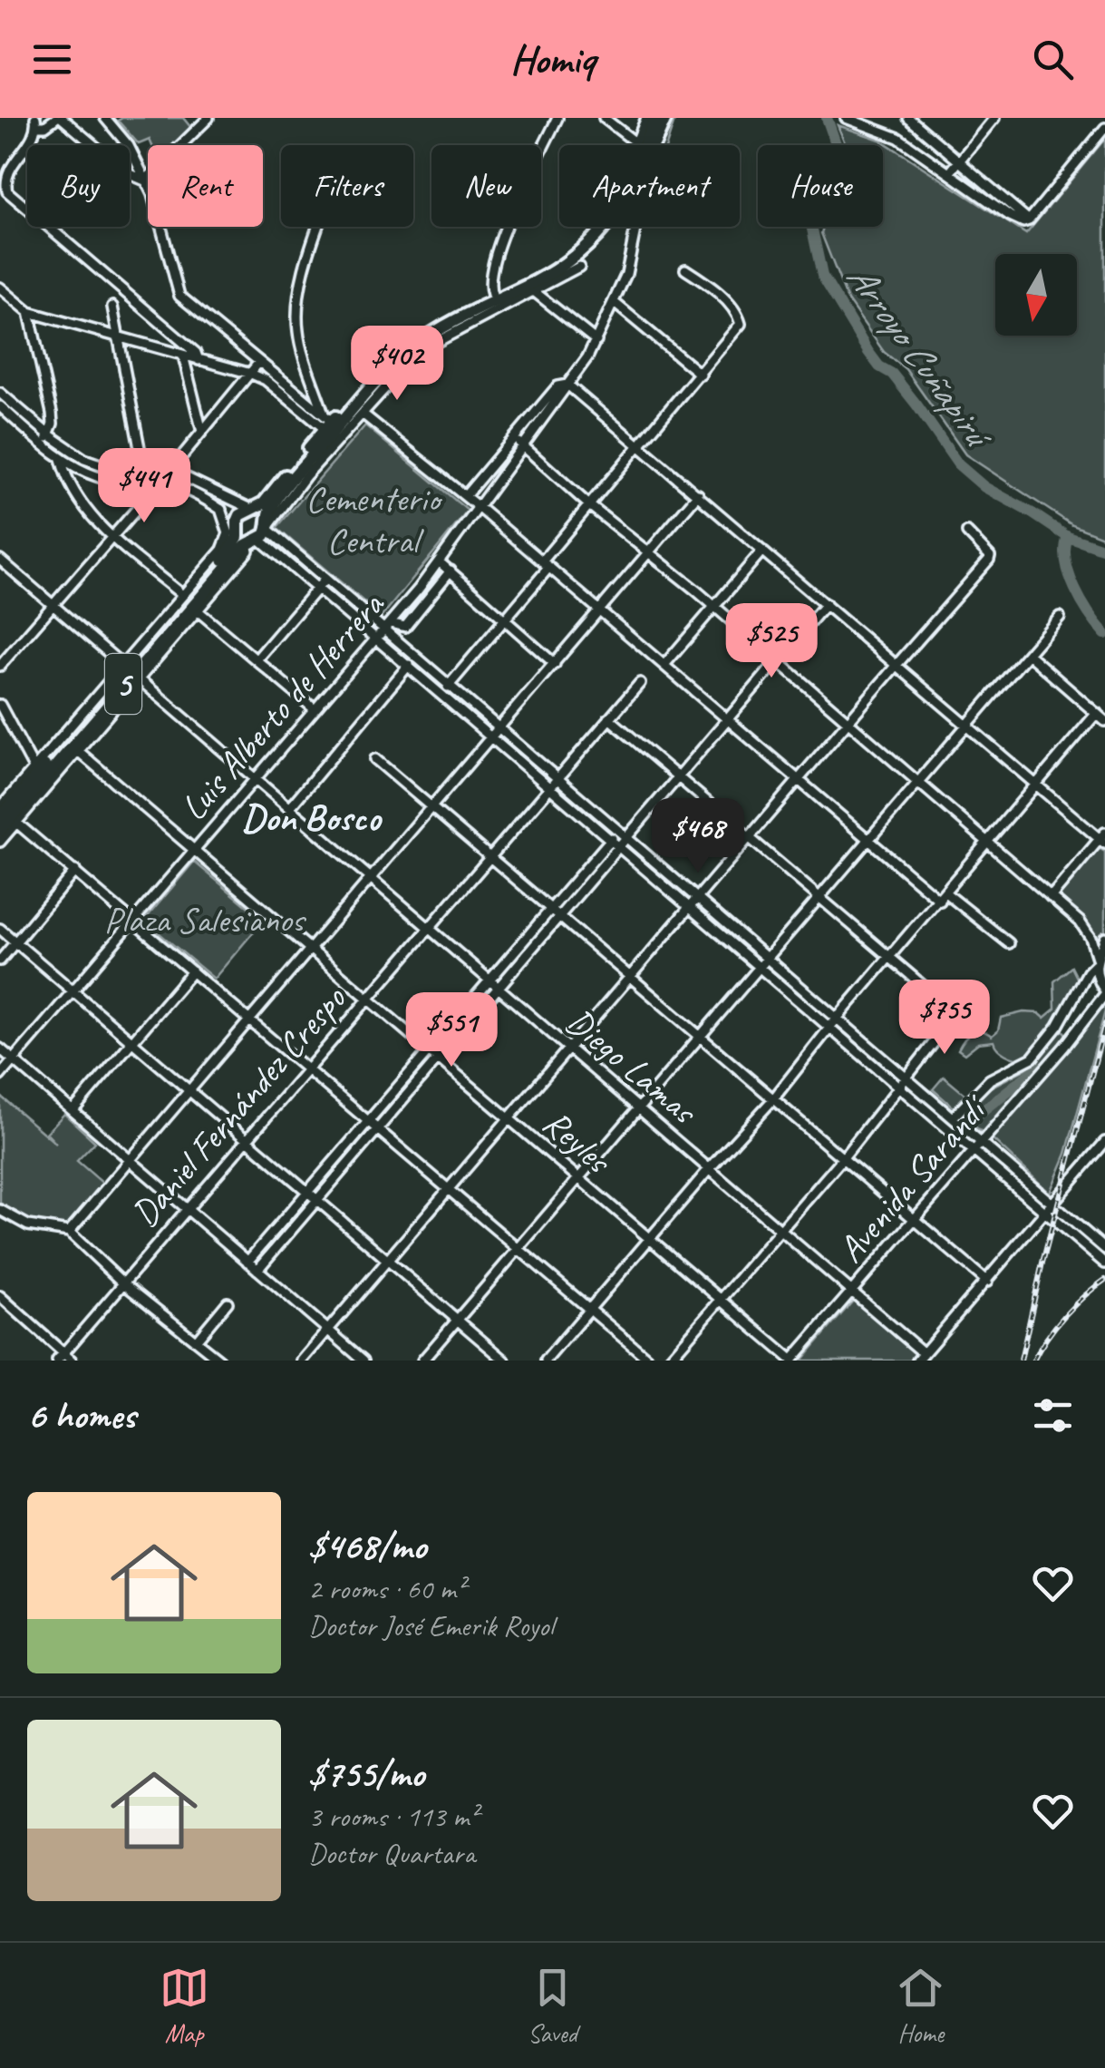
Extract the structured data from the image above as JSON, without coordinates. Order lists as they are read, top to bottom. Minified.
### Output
{"streets":{"highway":["5"],"street":["Luis Alberto de Herrera","Diego Lamas","Daniel Fernández Crespo","Reyles","Avenida Sarandí"]},"crossings":[["5","Diego Lamas"],["Luis Alberto de Herrera","Diego Lamas"],["Luis Alberto de Herrera","Reyles"],["Diego Lamas","Daniel Fernández Crespo"],["Diego Lamas","Avenida Sarandí"],["Daniel Fernández Crespo","Reyles"],["Reyles","Avenida Sarandí"]],"districts":["Don Bosco"],"water":["Arroyo Cuñapirú"],"parks":["Cementerio Central","Plaza Salesianos"],"north":"bottom","page":{"header":"Homiq","chip":["Buy","Rent","Filters","New","Apartment","House"],"price":["$402","$441","$525","$468","$755","$551"],"heading":"6 homes","list":[{"name":"$468/mo","note":"2 rooms · 60 m² · Doctor José Emerik Royol"},{"name":"$755/mo","note":"3 rooms · 113 m² · Doctor Quartara"}],"tabs":["Map","Saved","Home"]}}
